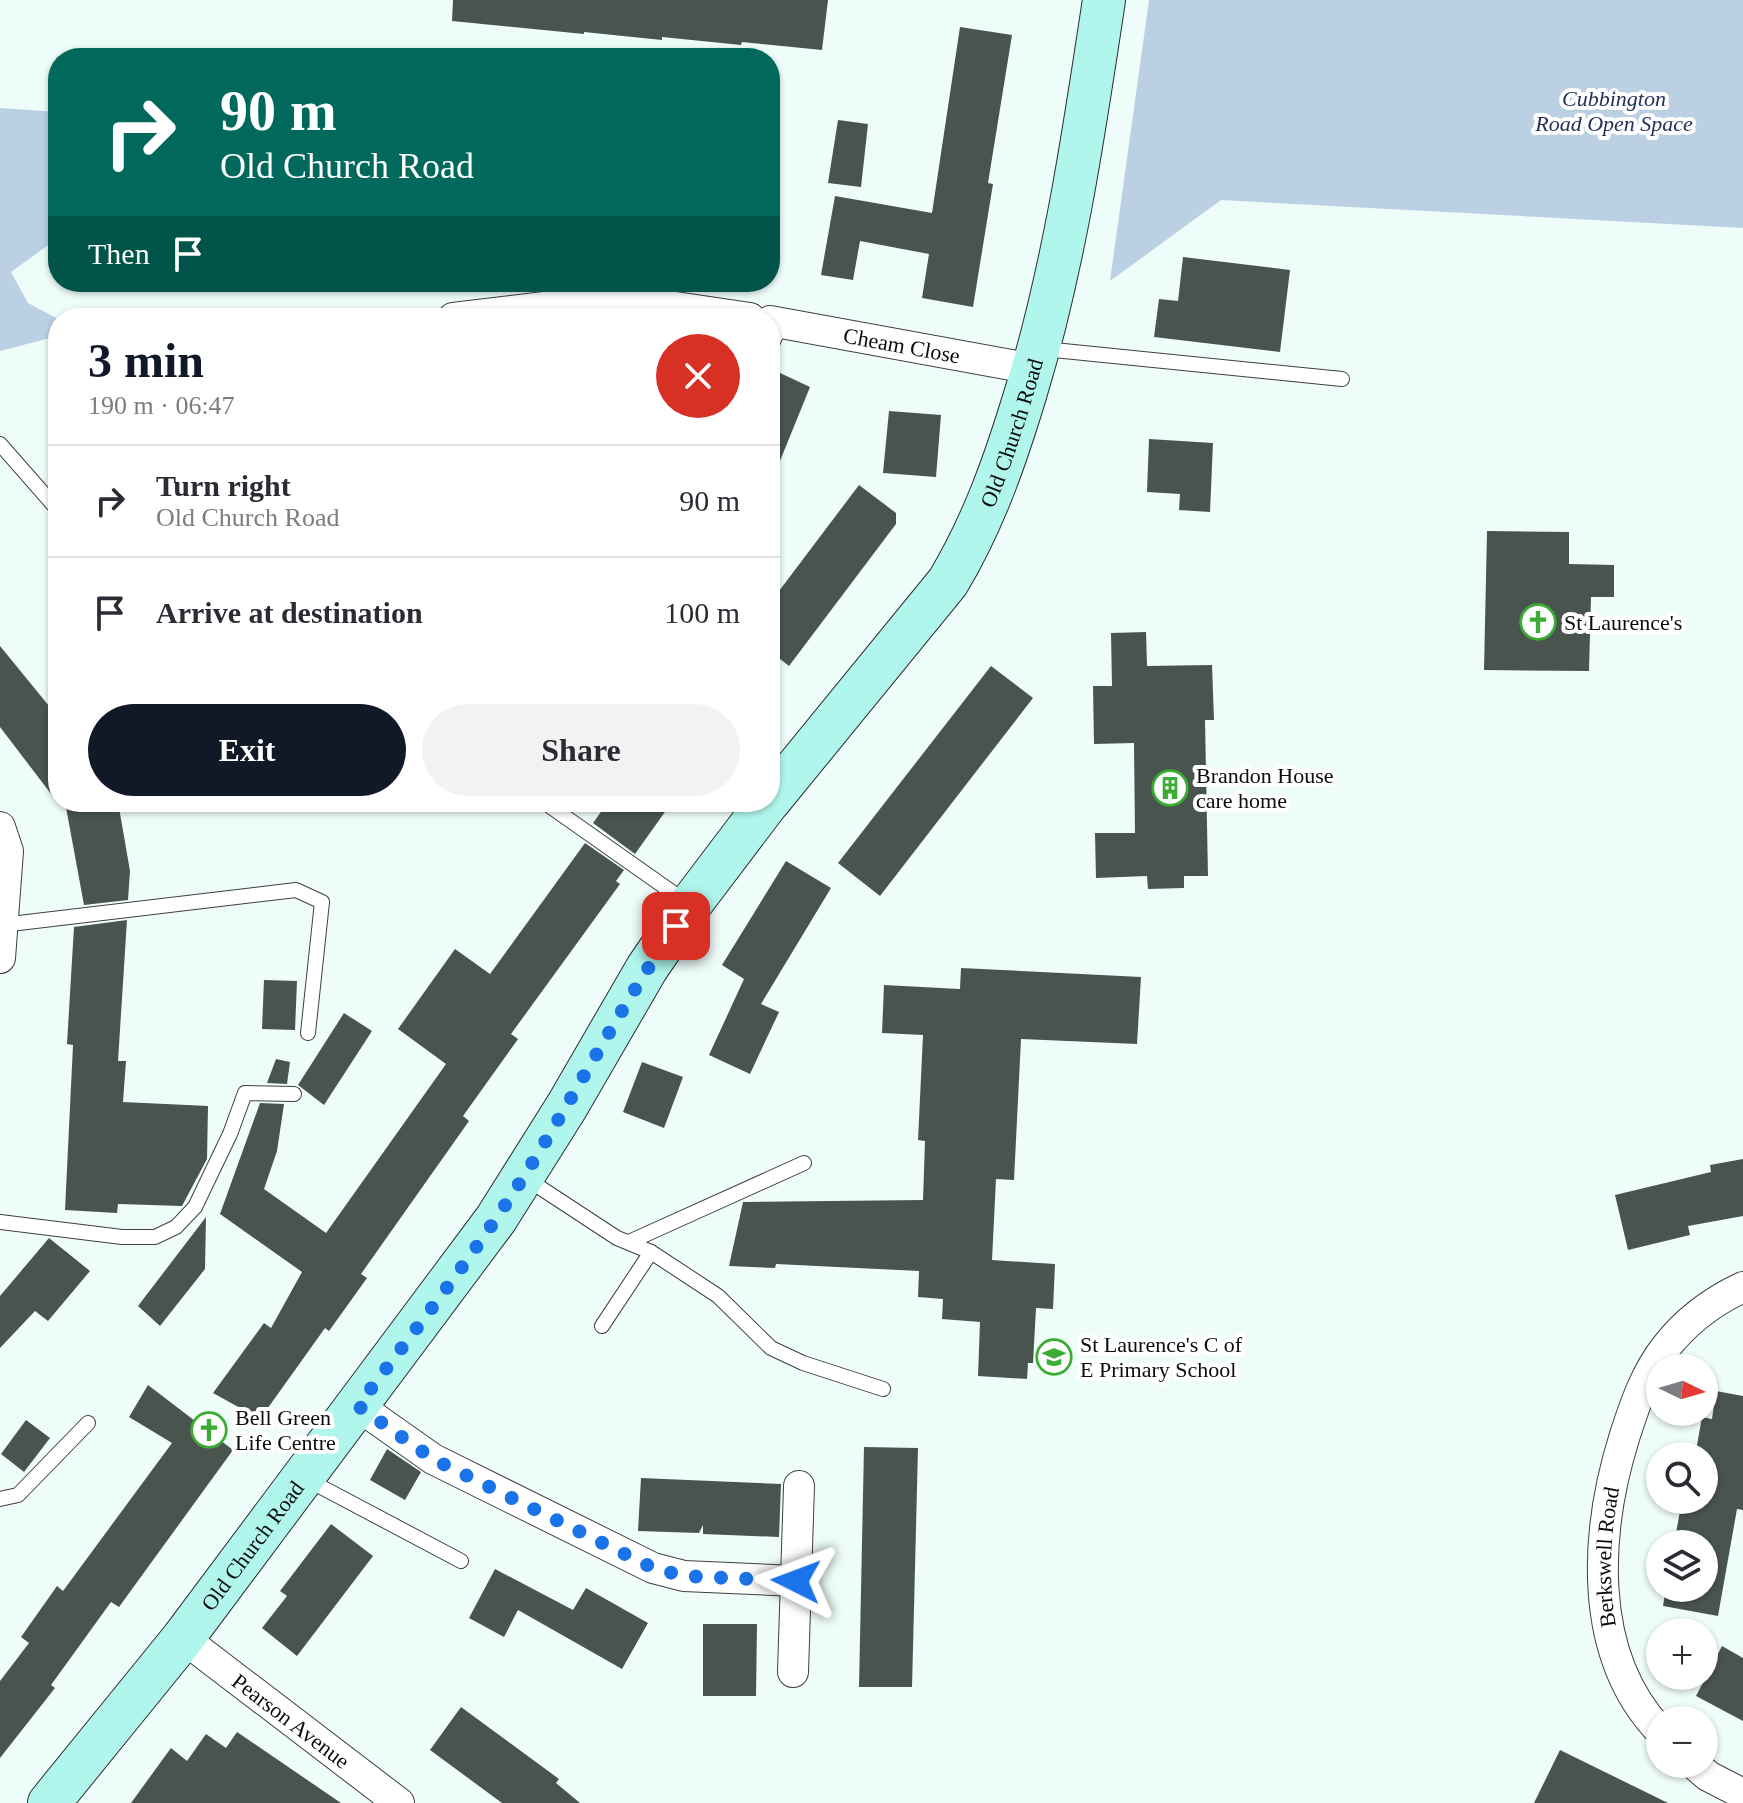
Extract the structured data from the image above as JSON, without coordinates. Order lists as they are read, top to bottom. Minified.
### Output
{"streets":{"main road":["Old Church Road"],"street":["Cheam Close","Berkswell Road","Pearson Avenue"]},"crossings":[["Cheam Close","Old Church Road"],["Old Church Road","Pearson Avenue"]],"parks":["Cubbington Road Open Space"],"places":{"church":["St Laurence's","Bell Green Life Centre"],"building":["Brandon House care home"],"school or university":["St Laurence's C of E Primary School"]},"north":"right","page":{"turn":["90 m","Old Church Road"],"then":"Then","heading":["3 min","190 m · 06:47"],"list":[{"name":"Turn right","note":"Old Church Road","value":"90 m"},{"name":"Arrive at destination","value":"100 m"}],"buttons":["Exit","Share"],"map_buttons":["+","−"]}}
